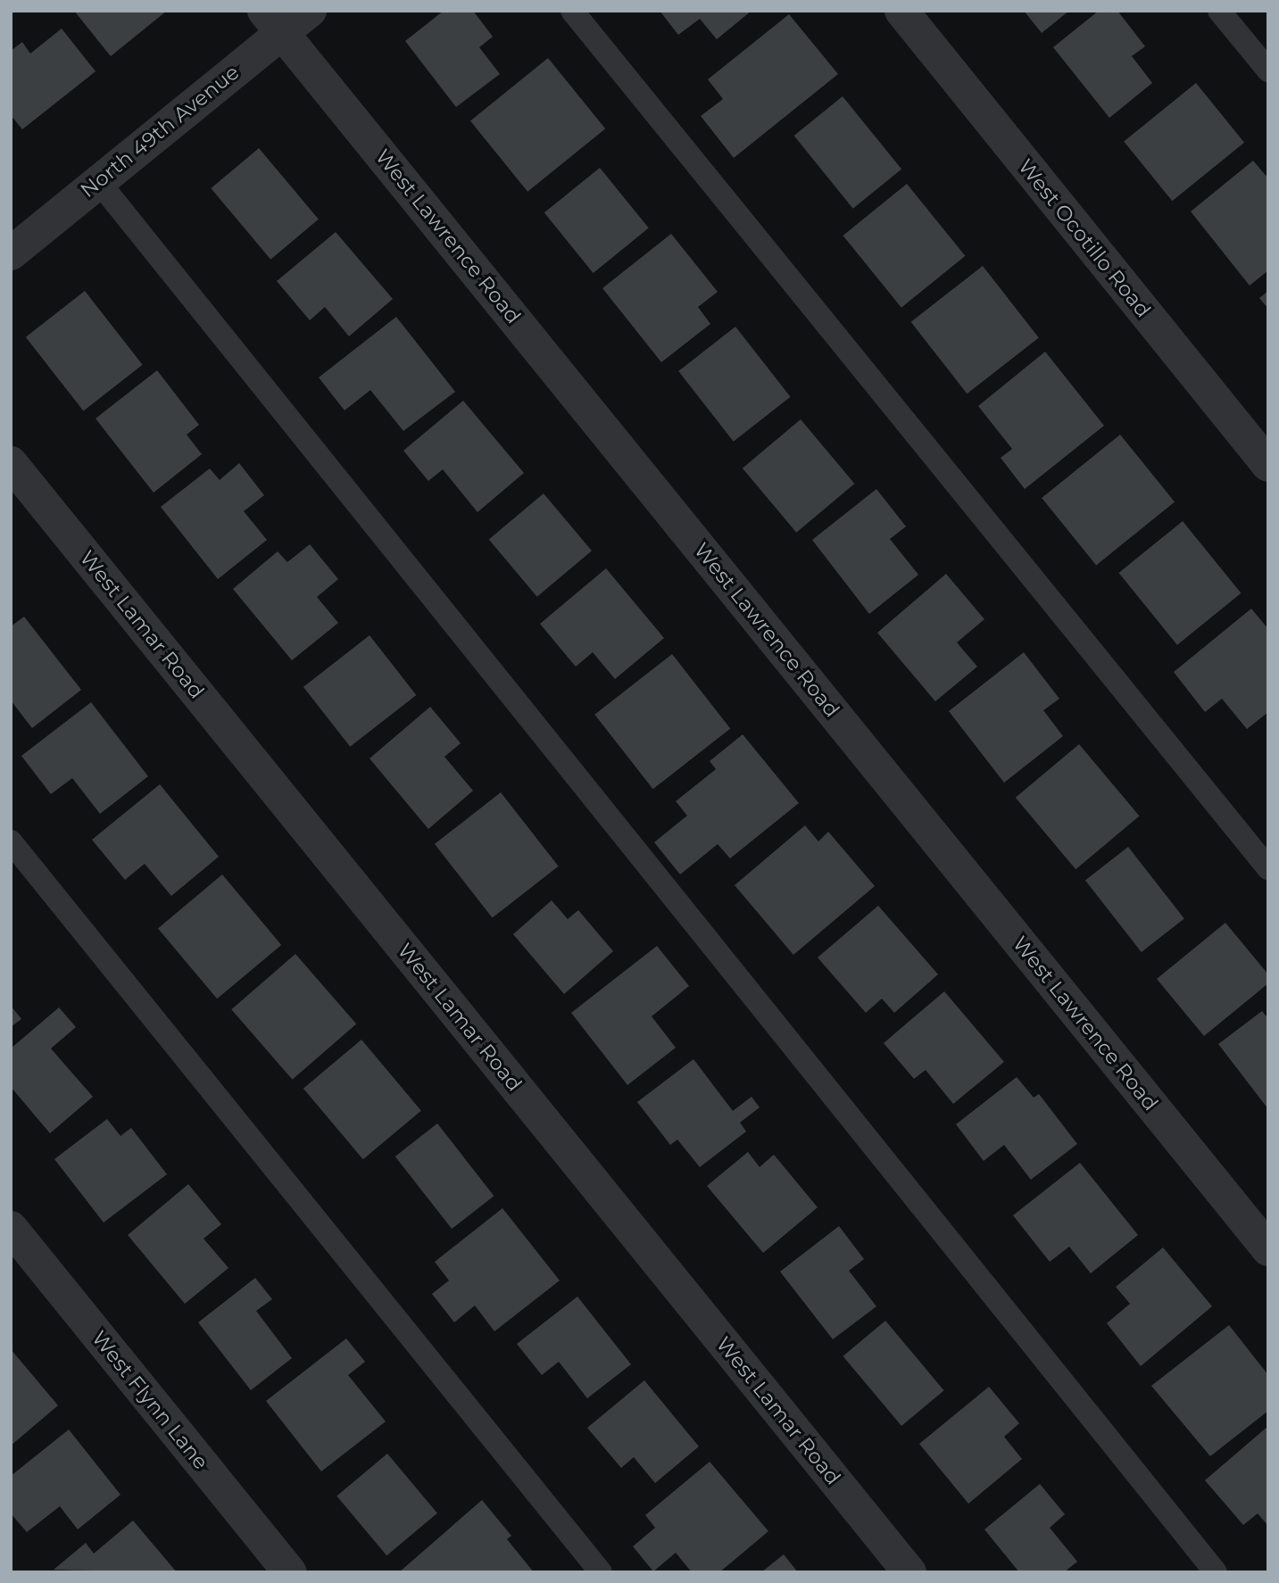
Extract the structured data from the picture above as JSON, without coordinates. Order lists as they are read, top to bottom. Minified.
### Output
{"streets":{"street":["North 49th Avenue","West Lawrence Road","West Ocotillo Road","West Lamar Road","West Flynn Lane"]},"crossings":[["North 49th Avenue","West Lawrence Road"]]}
